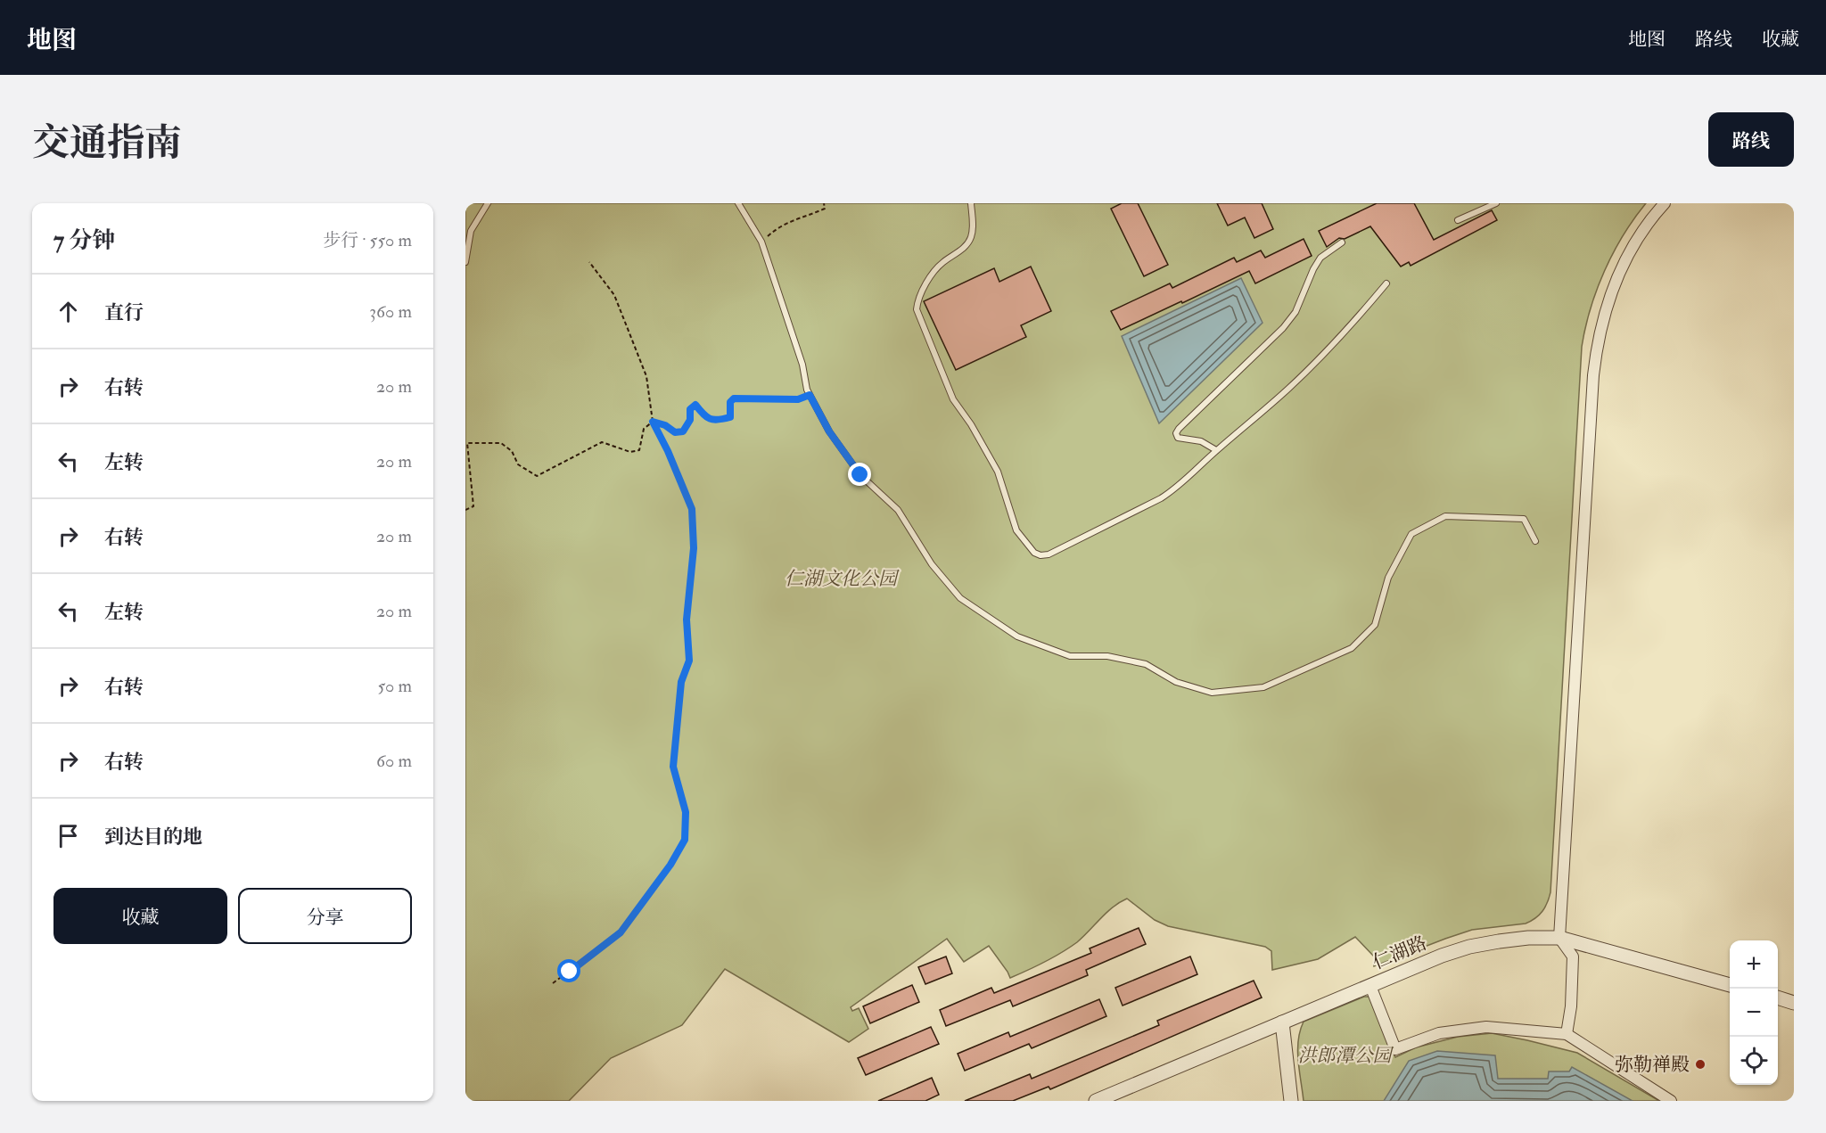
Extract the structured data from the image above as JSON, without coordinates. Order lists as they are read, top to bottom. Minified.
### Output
{"streets":{"street":["仁湖路"]},"parks":["仁湖文化公园","洪郎潭公园"],"places":["弥勒禅殿"],"page":{"header":"地图","nav":["地图","路线","收藏"],"title":"交通指南","buttons":["路线",["收藏","分享"]],"heading":["7 分钟","步行 · 550 m"],"list":[["直行","360 m"],["右转","20 m"],["左转","20 m"],["右转","20 m"],["左转","20 m"],["右转","50 m"],["右转","60 m"],"到达目的地"],"map_buttons":["+","−"]}}
